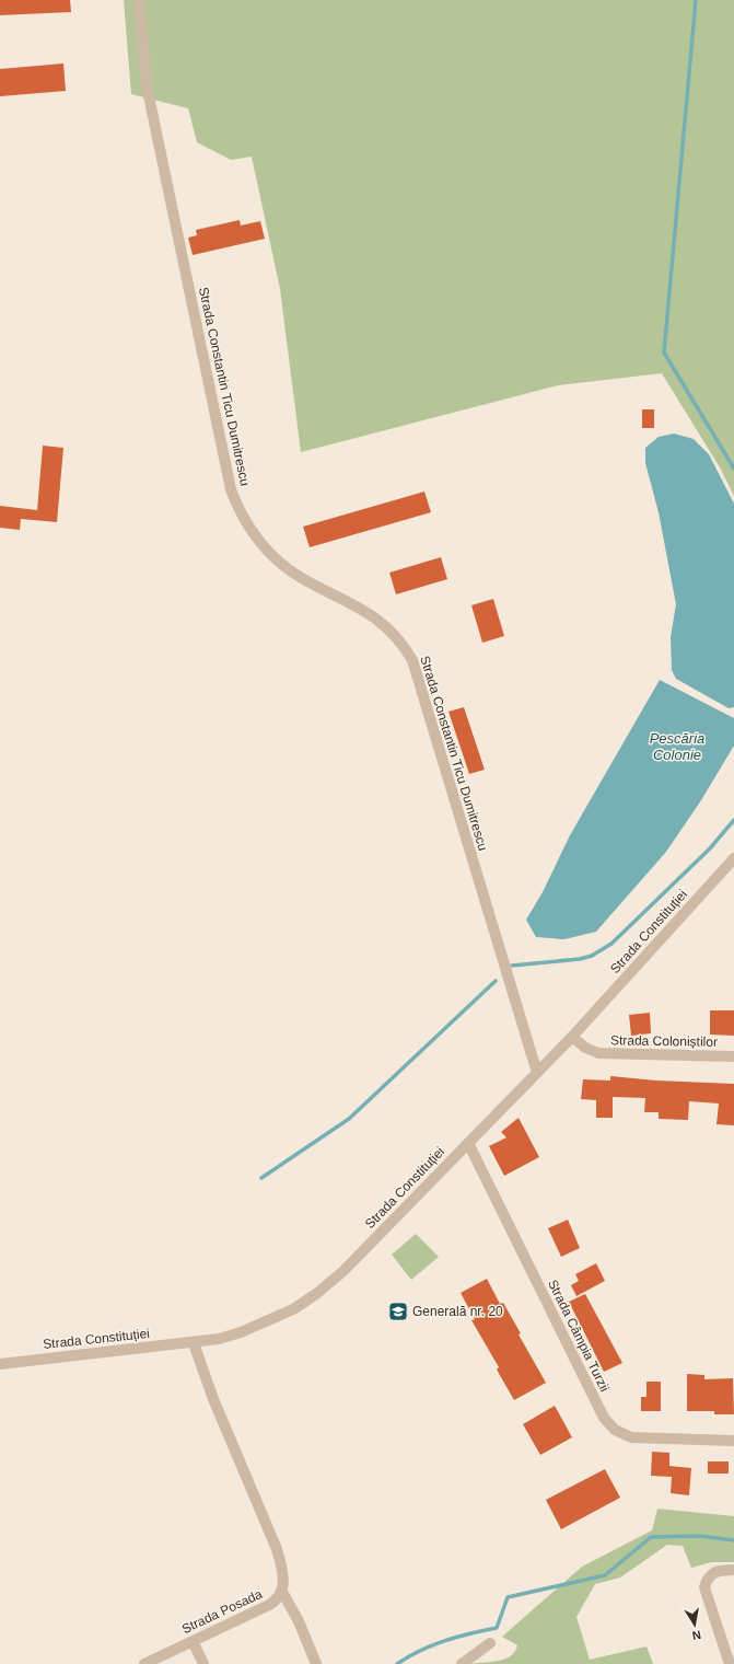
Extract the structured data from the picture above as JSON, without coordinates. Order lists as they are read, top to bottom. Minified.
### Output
{"streets":{"street":["Strada Constantin Ticu Dumitrescu","Strada Constituției","Strada Coloniștilor","Strada Câmpia Turzii","Strada Posada"]},"crossings":[["Strada Constantin Ticu Dumitrescu","Strada Constituției"],["Strada Constituției","Strada Coloniștilor"],["Strada Constituției","Strada Câmpia Turzii"]],"water":["Pescăria Colonie"],"places":{"school or university":["Generală nr. 20"]},"north":"bottom"}
